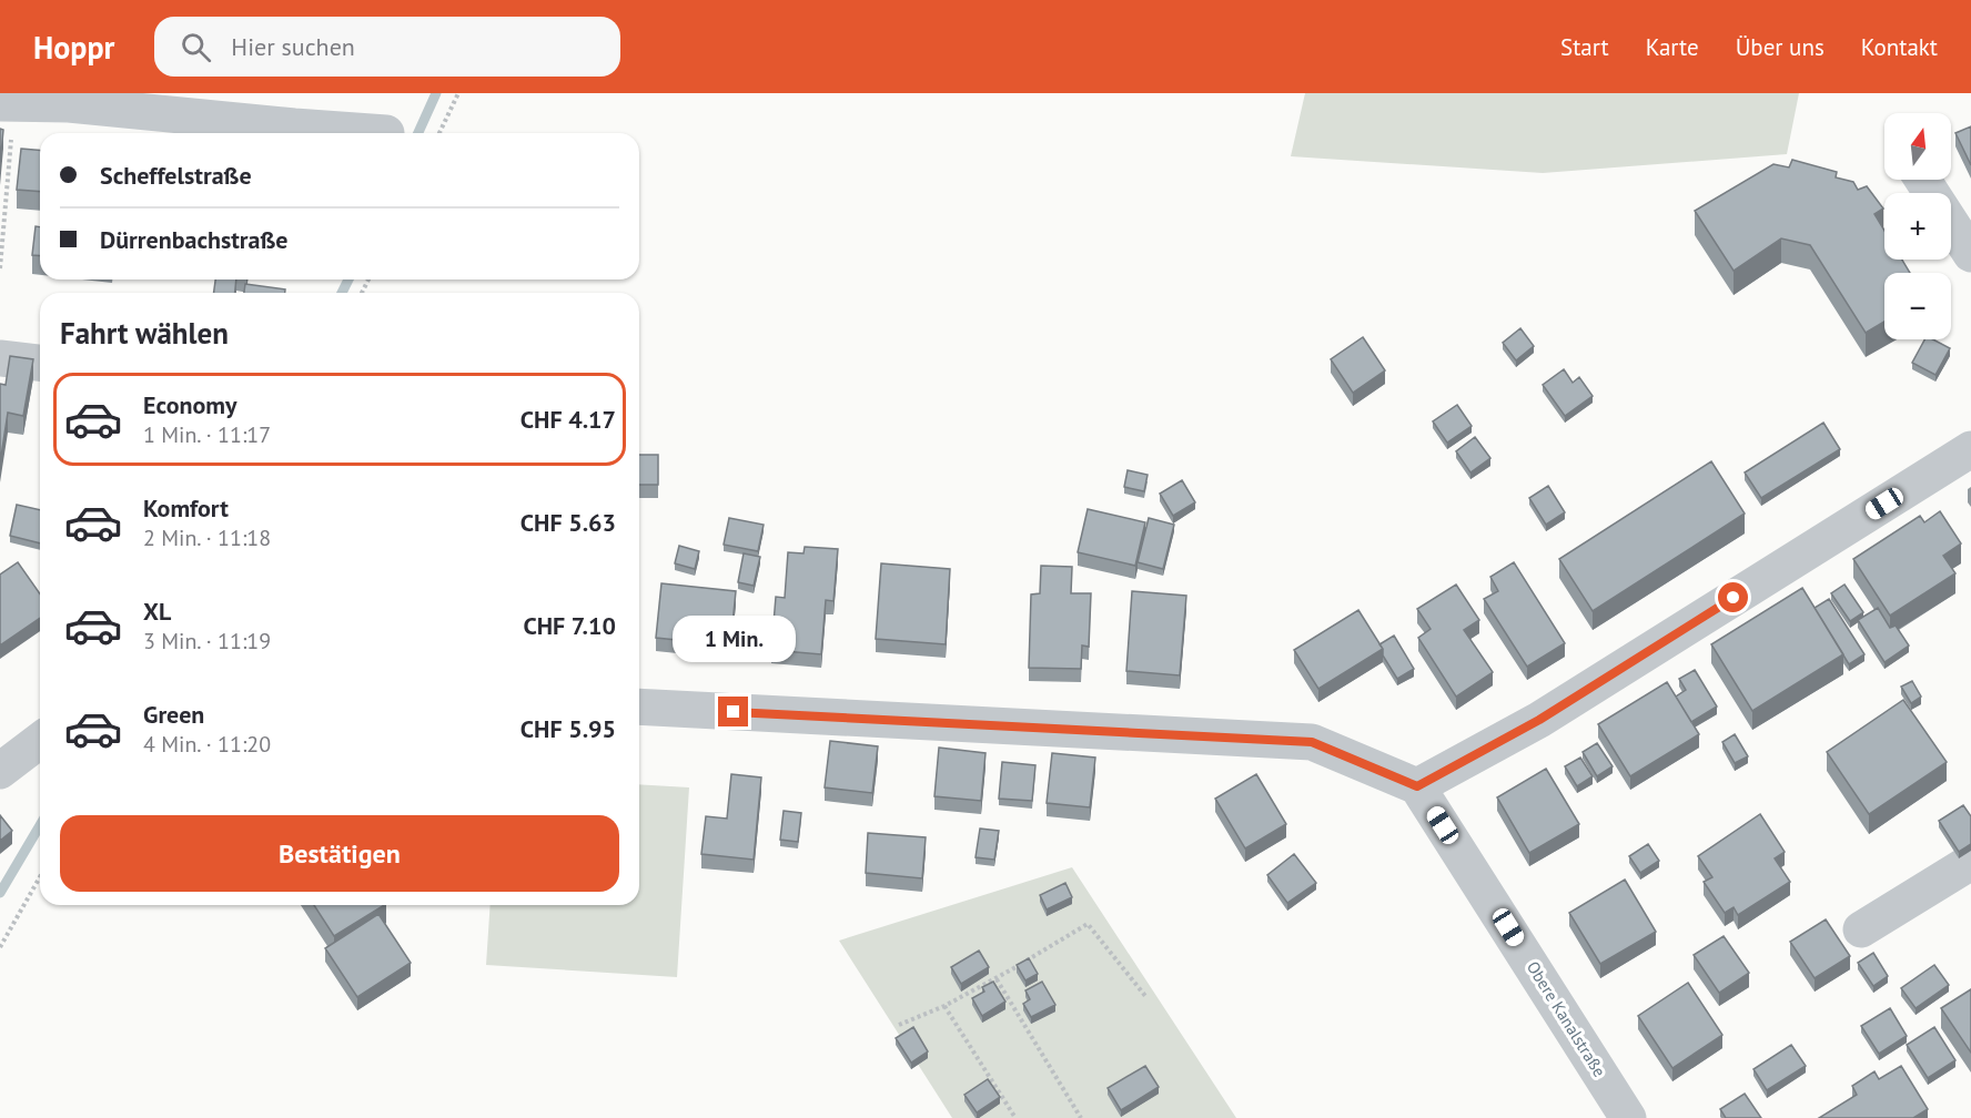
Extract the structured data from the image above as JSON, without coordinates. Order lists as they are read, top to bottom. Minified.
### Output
{"streets":{"street":["Obere Kanalstraße"]},"north":"top","page":{"header":"Hoppr","search":"Hier suchen","nav":["Start","Karte","Über uns","Kontakt"],"map_buttons":["+","−"],"banner":["Scheffelstraße","Dürrenbachstraße"],"heading":"Fahrt wählen","list":[{"name":"Economy","note":"1 Min. · 11:17","value":"CHF 4.17"},{"name":"Komfort","note":"2 Min. · 11:18","value":"CHF 5.63"},{"name":"XL","note":"3 Min. · 11:19","value":"CHF 7.10"},{"name":"Green","note":"4 Min. · 11:20","value":"CHF 5.95"}],"bubble":"1 Min.","buttons":"Bestätigen"}}
